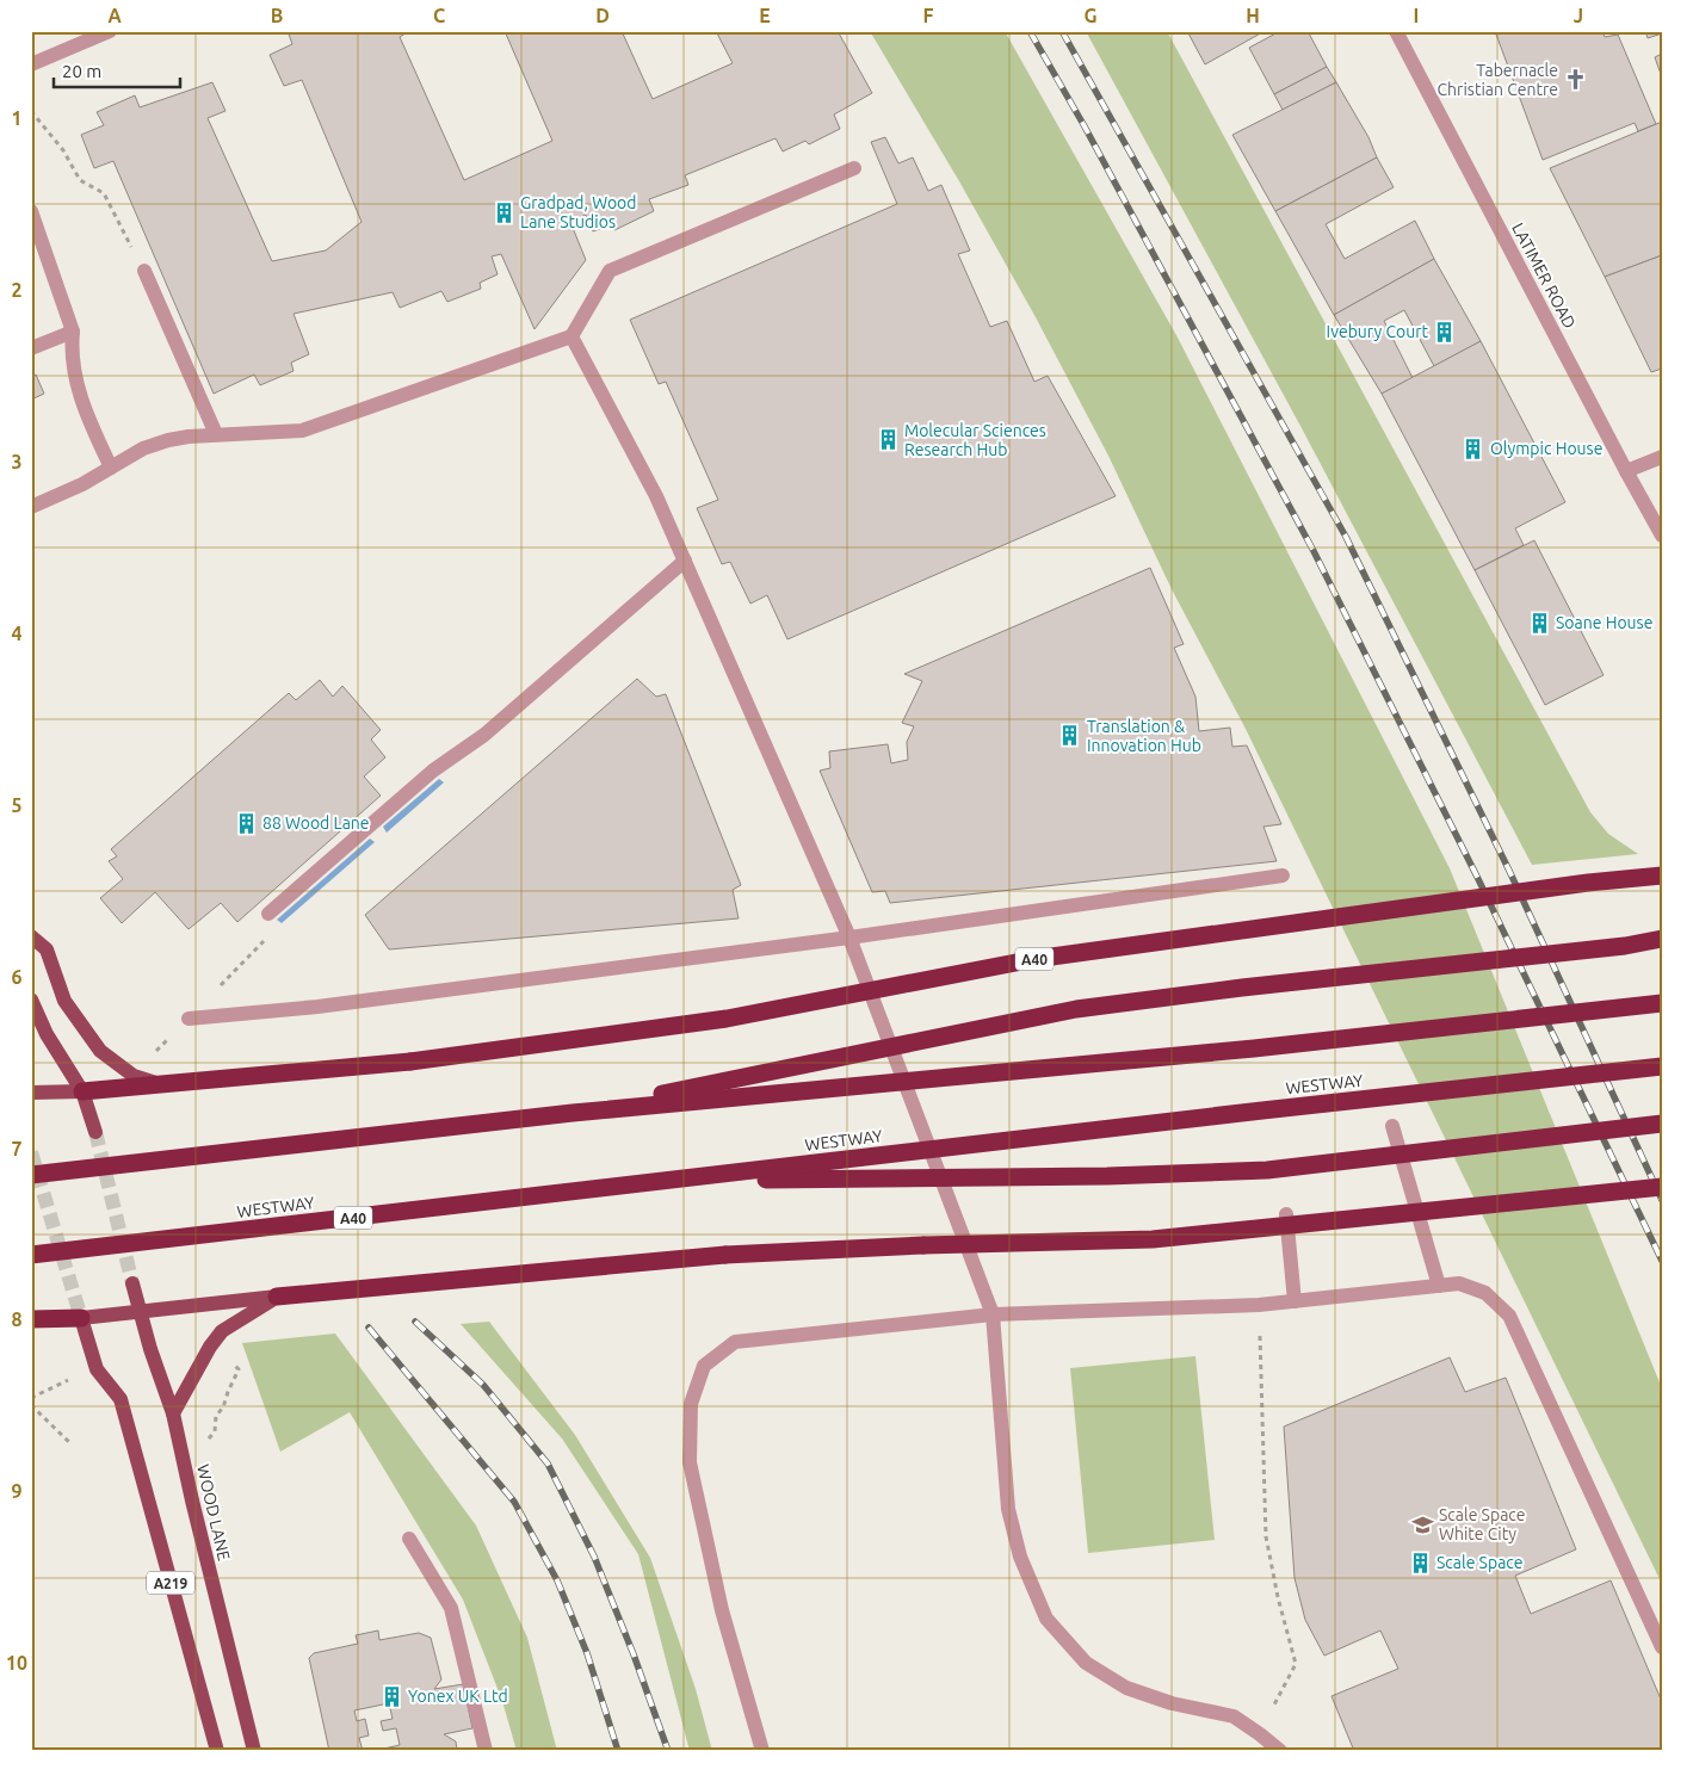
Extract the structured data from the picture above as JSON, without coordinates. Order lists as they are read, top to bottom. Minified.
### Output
{"streets":{"highway":["A40","WESTWAY"],"main road":["WOOD LANE","A219"],"street":["LATIMER ROAD"]},"crossings":[["A40","WESTWAY"]],"places":{"church":["Tabernacle Christian Centre"],"building":["Gradpad, Wood Lane Studios","Ivebury Court","Molecular Sciences Research Hub","Olympic House","Soane House","Translation & Innovation Hub","88 Wood Lane","Scale Space","Yonex UK Ltd"],"school or university":["Scale Space White City"]},"scale_bar":"20 m","grid":{"columns":["A","B","C","D","E","F","G","H","I","J"],"rows":["1","2","3","4","5","6","7","8","9","10"]}}
